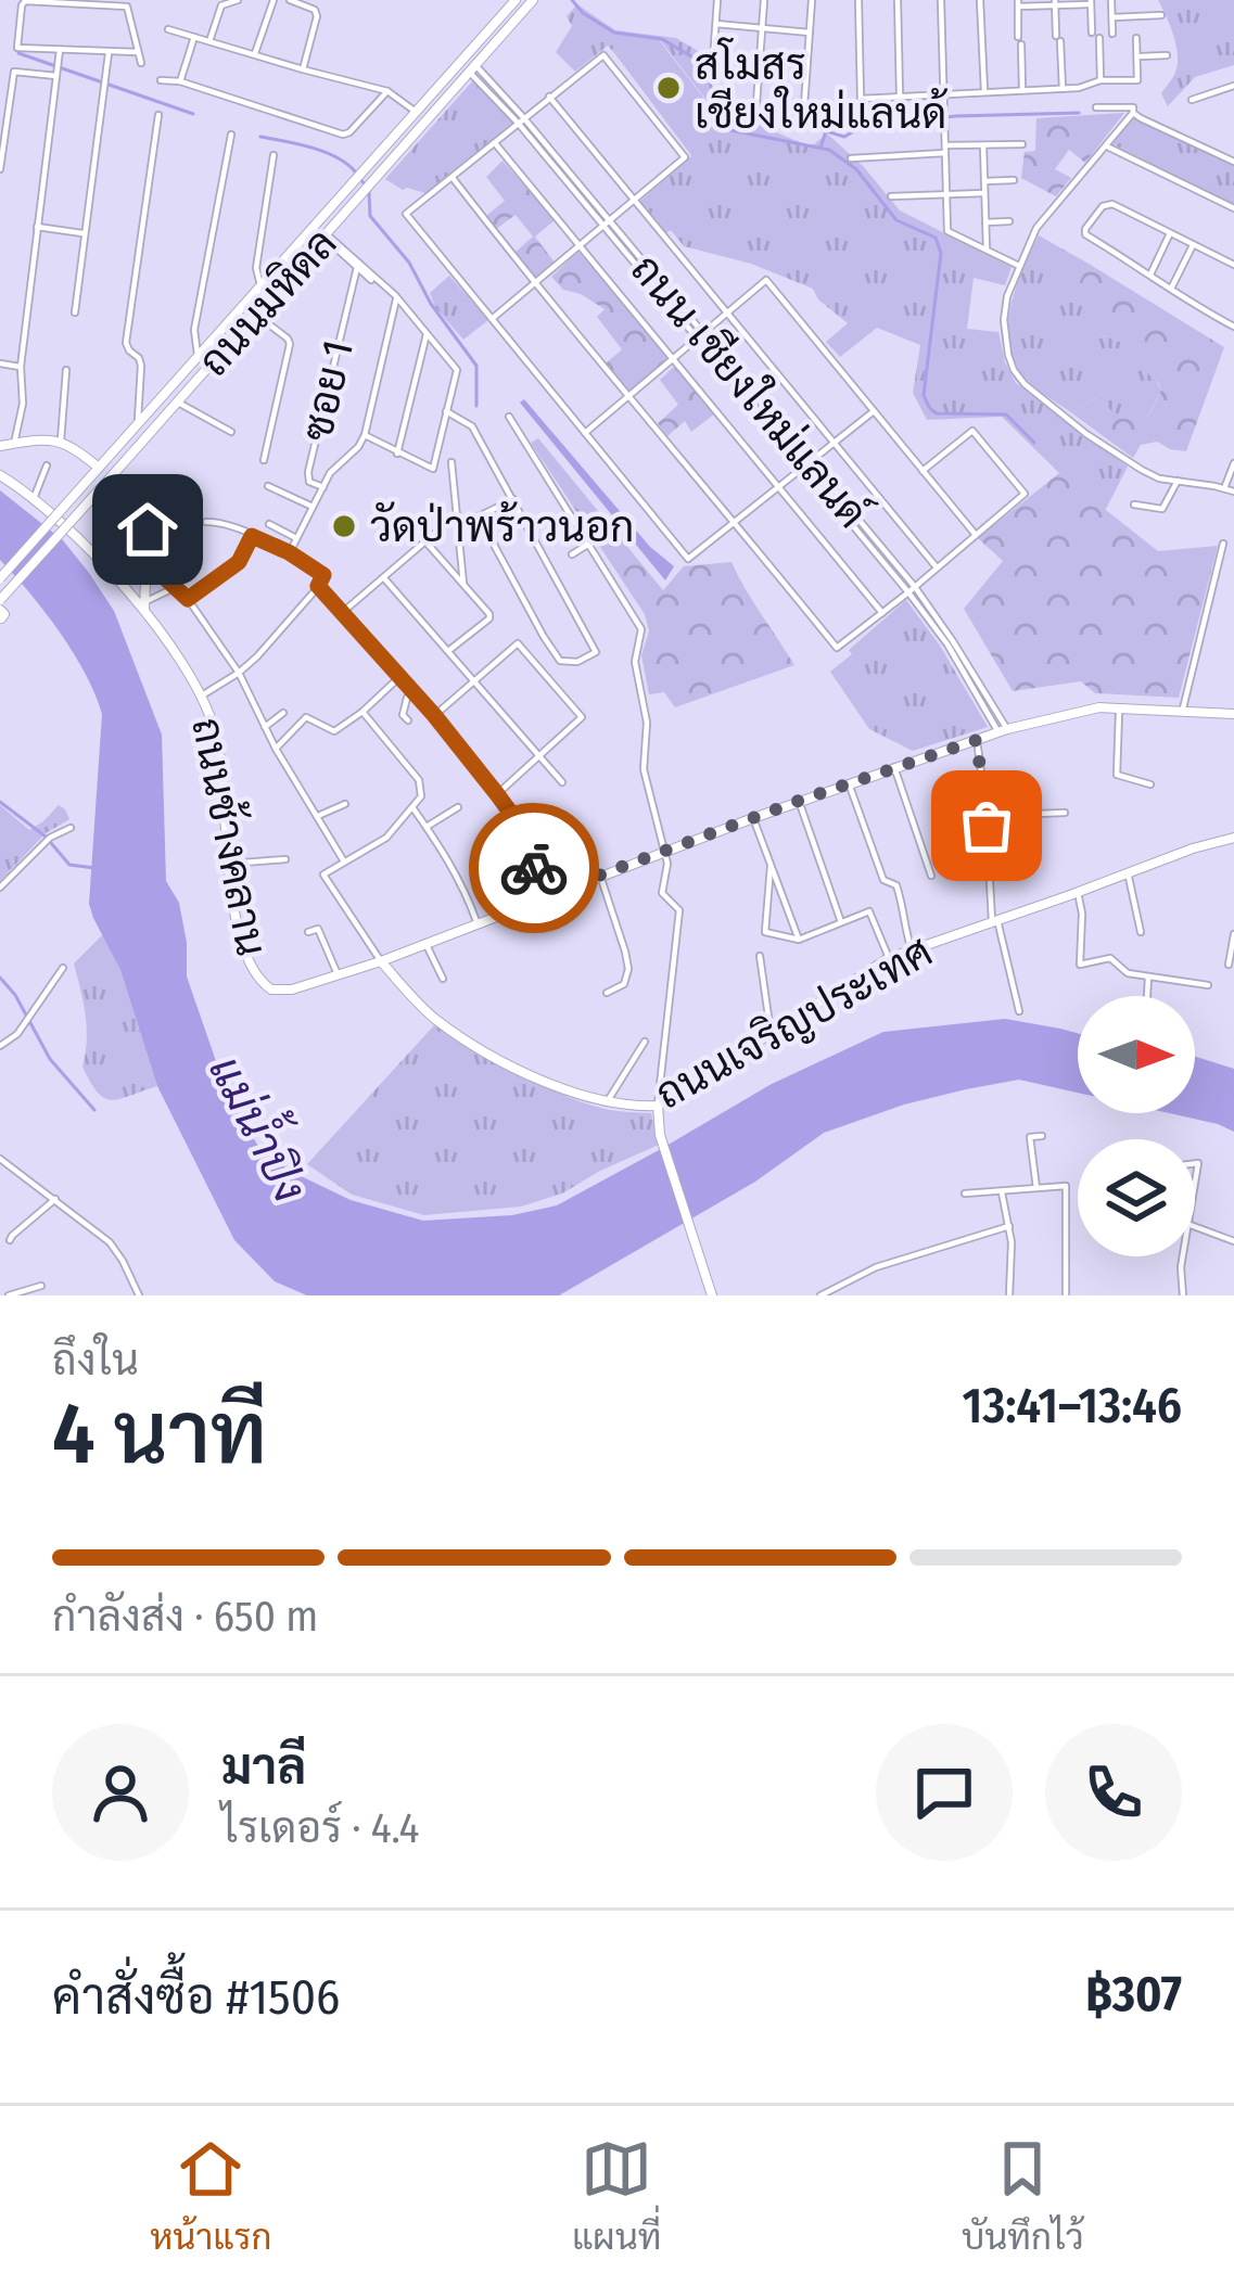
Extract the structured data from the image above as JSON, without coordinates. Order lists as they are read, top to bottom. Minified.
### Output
{"streets":{"street":["ถนนมหิดล","ซอย 1","ถนน เชียงใหม่แลนด์","ถนนช้างคลาน","ถนนเจริญประเทศ"]},"crossings":[["ถนนมหิดล","ถนน เชียงใหม่แลนด์"],["ถนน เชียงใหม่แลนด์","ถนนช้างคลาน"],["ถนนช้างคลาน","ถนนเจริญประเทศ"]],"water":["แม่น้ำปิง"],"places":["สโมสร เชียงใหม่แลนด้","วัดป่าพร้าวนอก"],"north":"right","page":{"heading":["4 นาที","ถึงใน","13:41–13:46"],"panel":["มาลี","ไรเดอร์ · 4.4","คำสั่งซื้อ #1506","฿307"],"bar":"กำลังส่ง · 650 m","tabs":["หน้าแรก","แผนที่","บันทึกไว้"]}}
